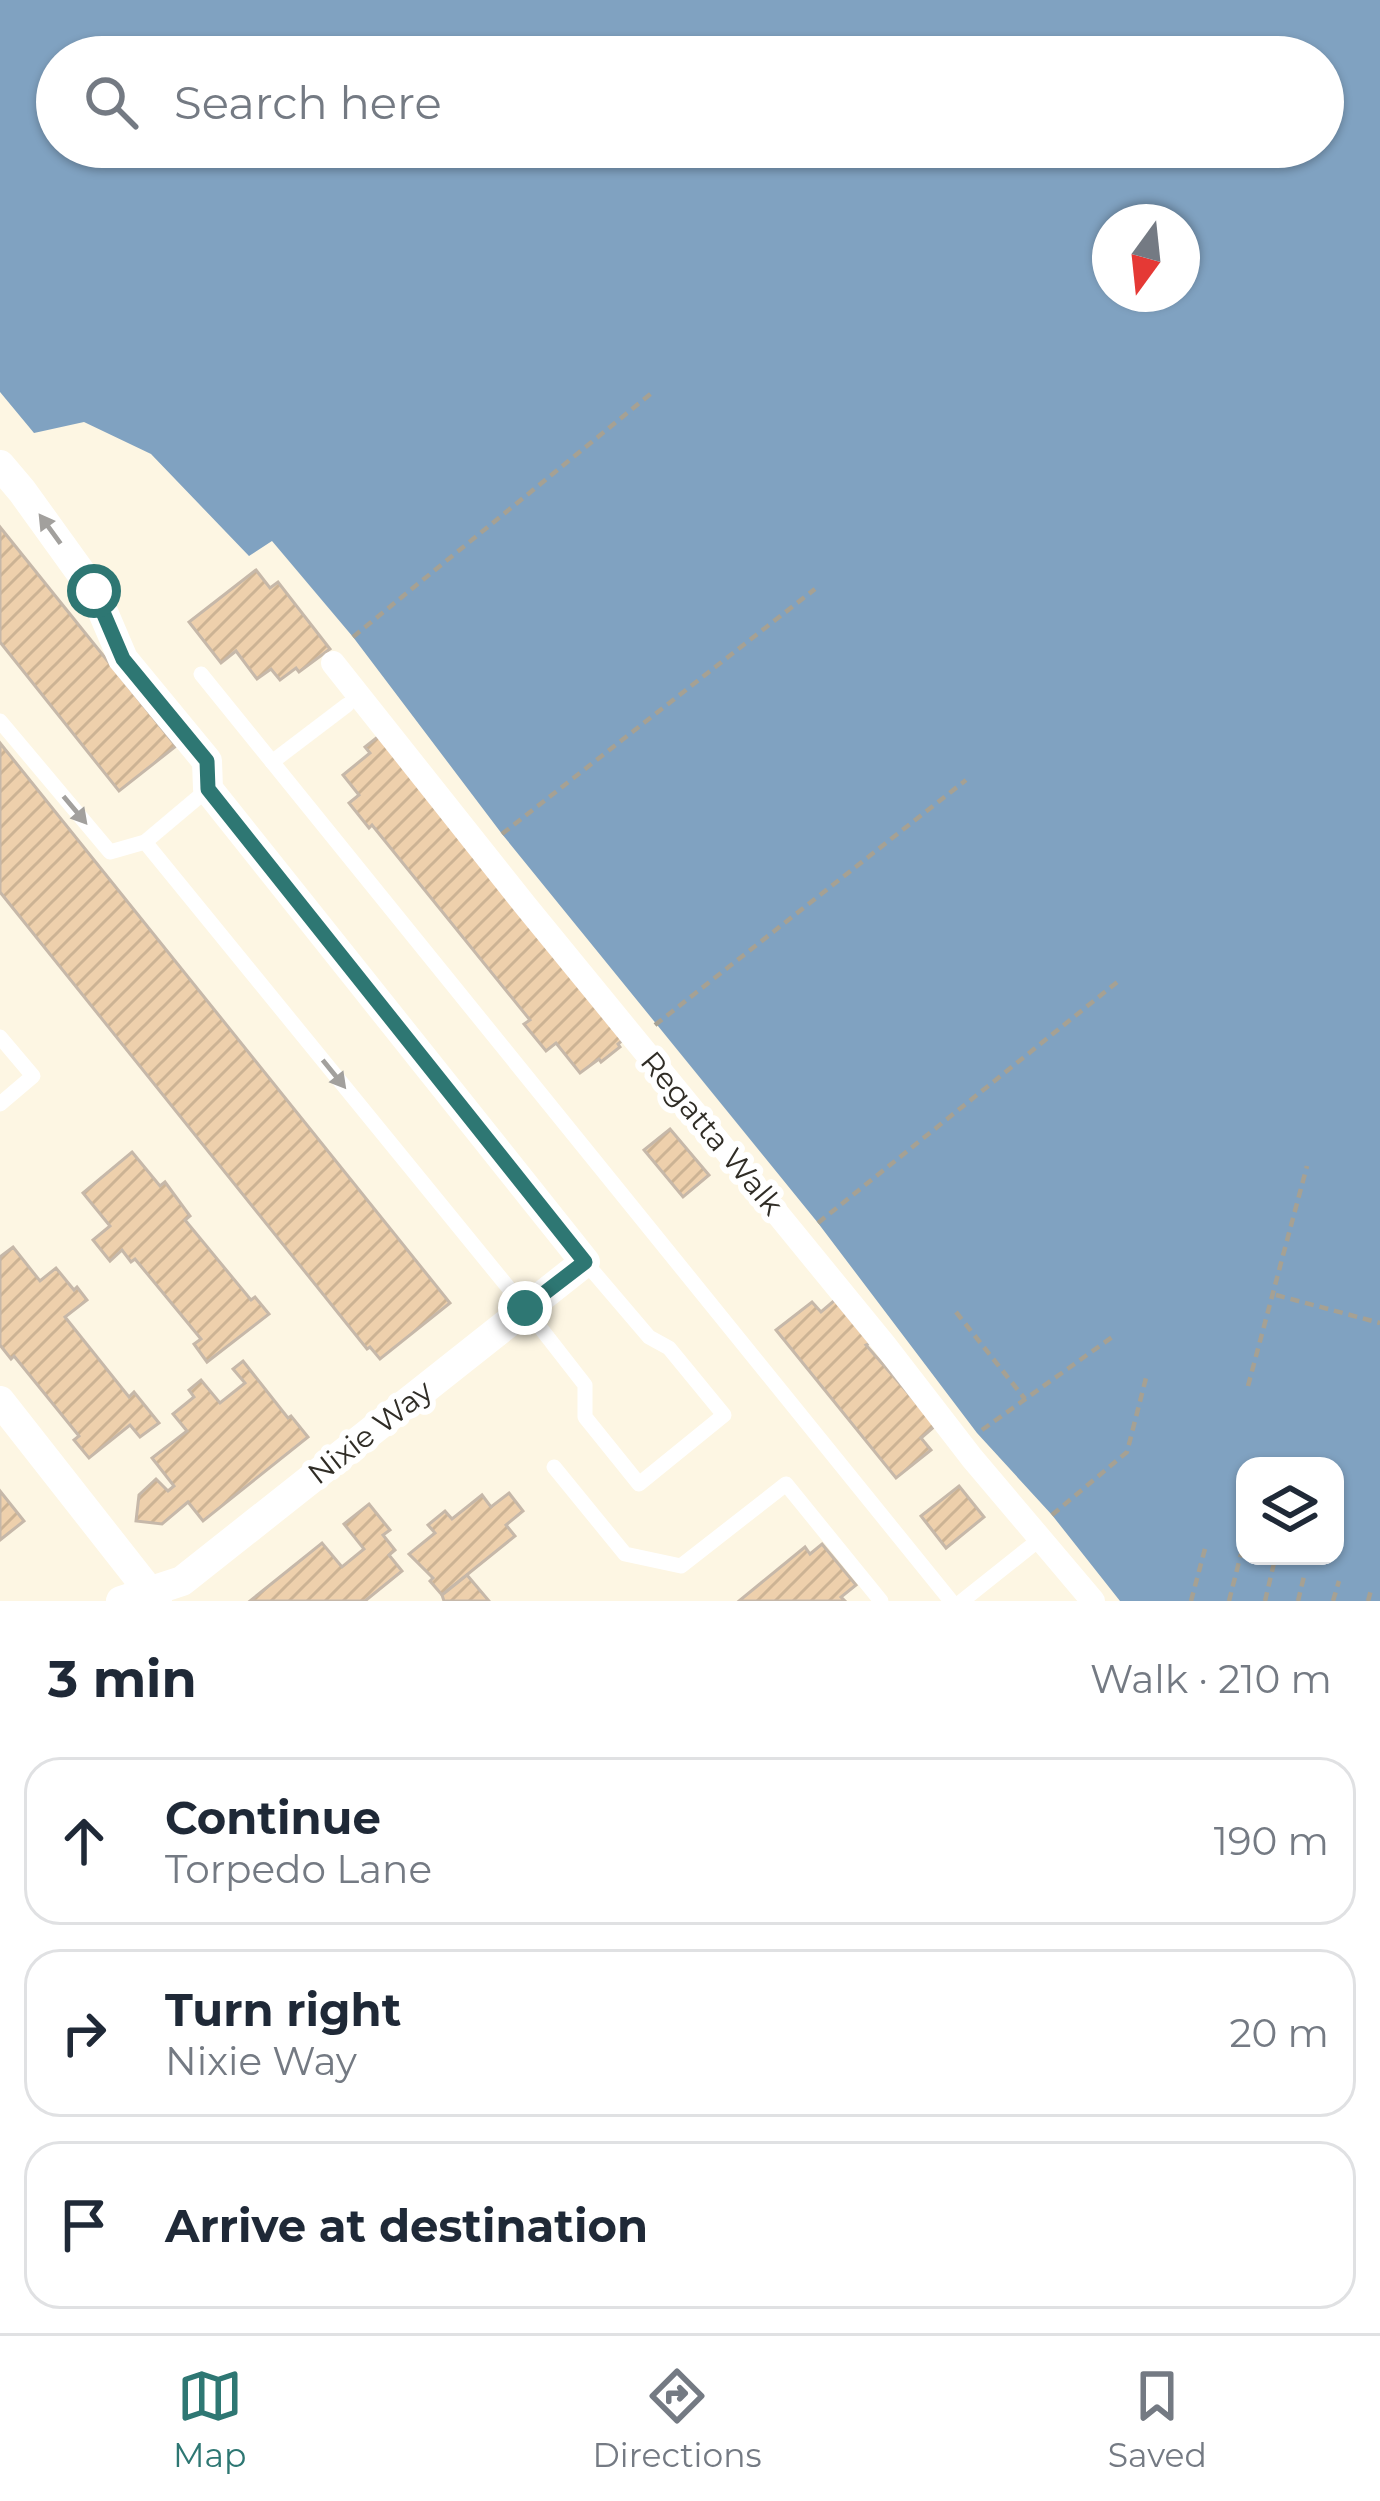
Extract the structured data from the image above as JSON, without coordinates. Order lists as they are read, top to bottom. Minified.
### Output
{"streets":{"street":["Regatta Walk","Nixie Way"]},"north":"bottom","page":{"search":"Search here","heading":["3 min","Walk · 210 m"],"list":[["Continue","Torpedo Lane","190 m"],["Turn right","Nixie Way","20 m"],"Arrive at destination"],"nav":["Map","Directions","Saved"]}}
